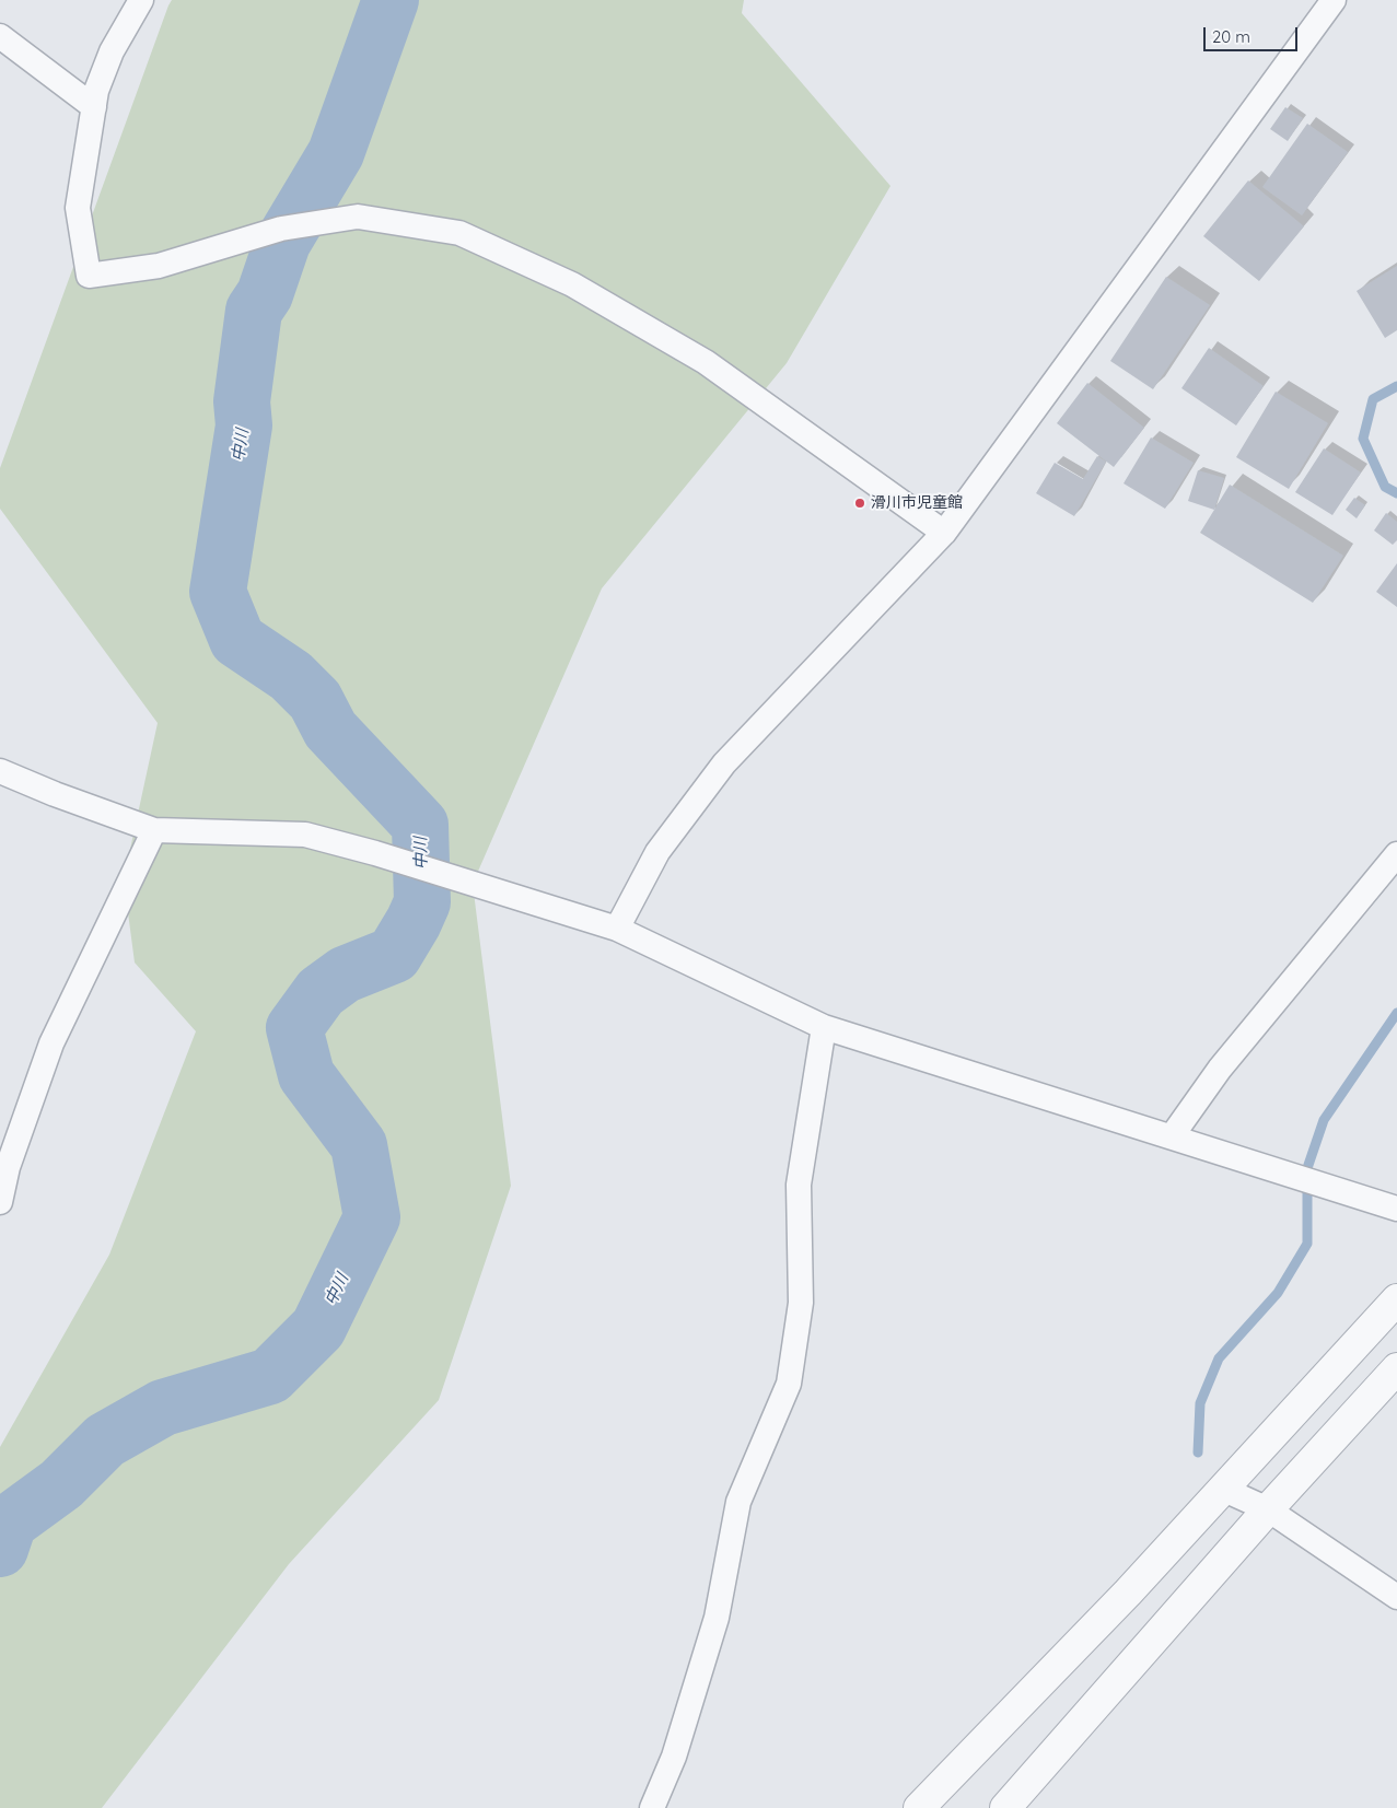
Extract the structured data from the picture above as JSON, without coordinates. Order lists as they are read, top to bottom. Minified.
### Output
{"water":["中川"],"places":["滑川市児童館"],"scale_bar":"20 m"}
